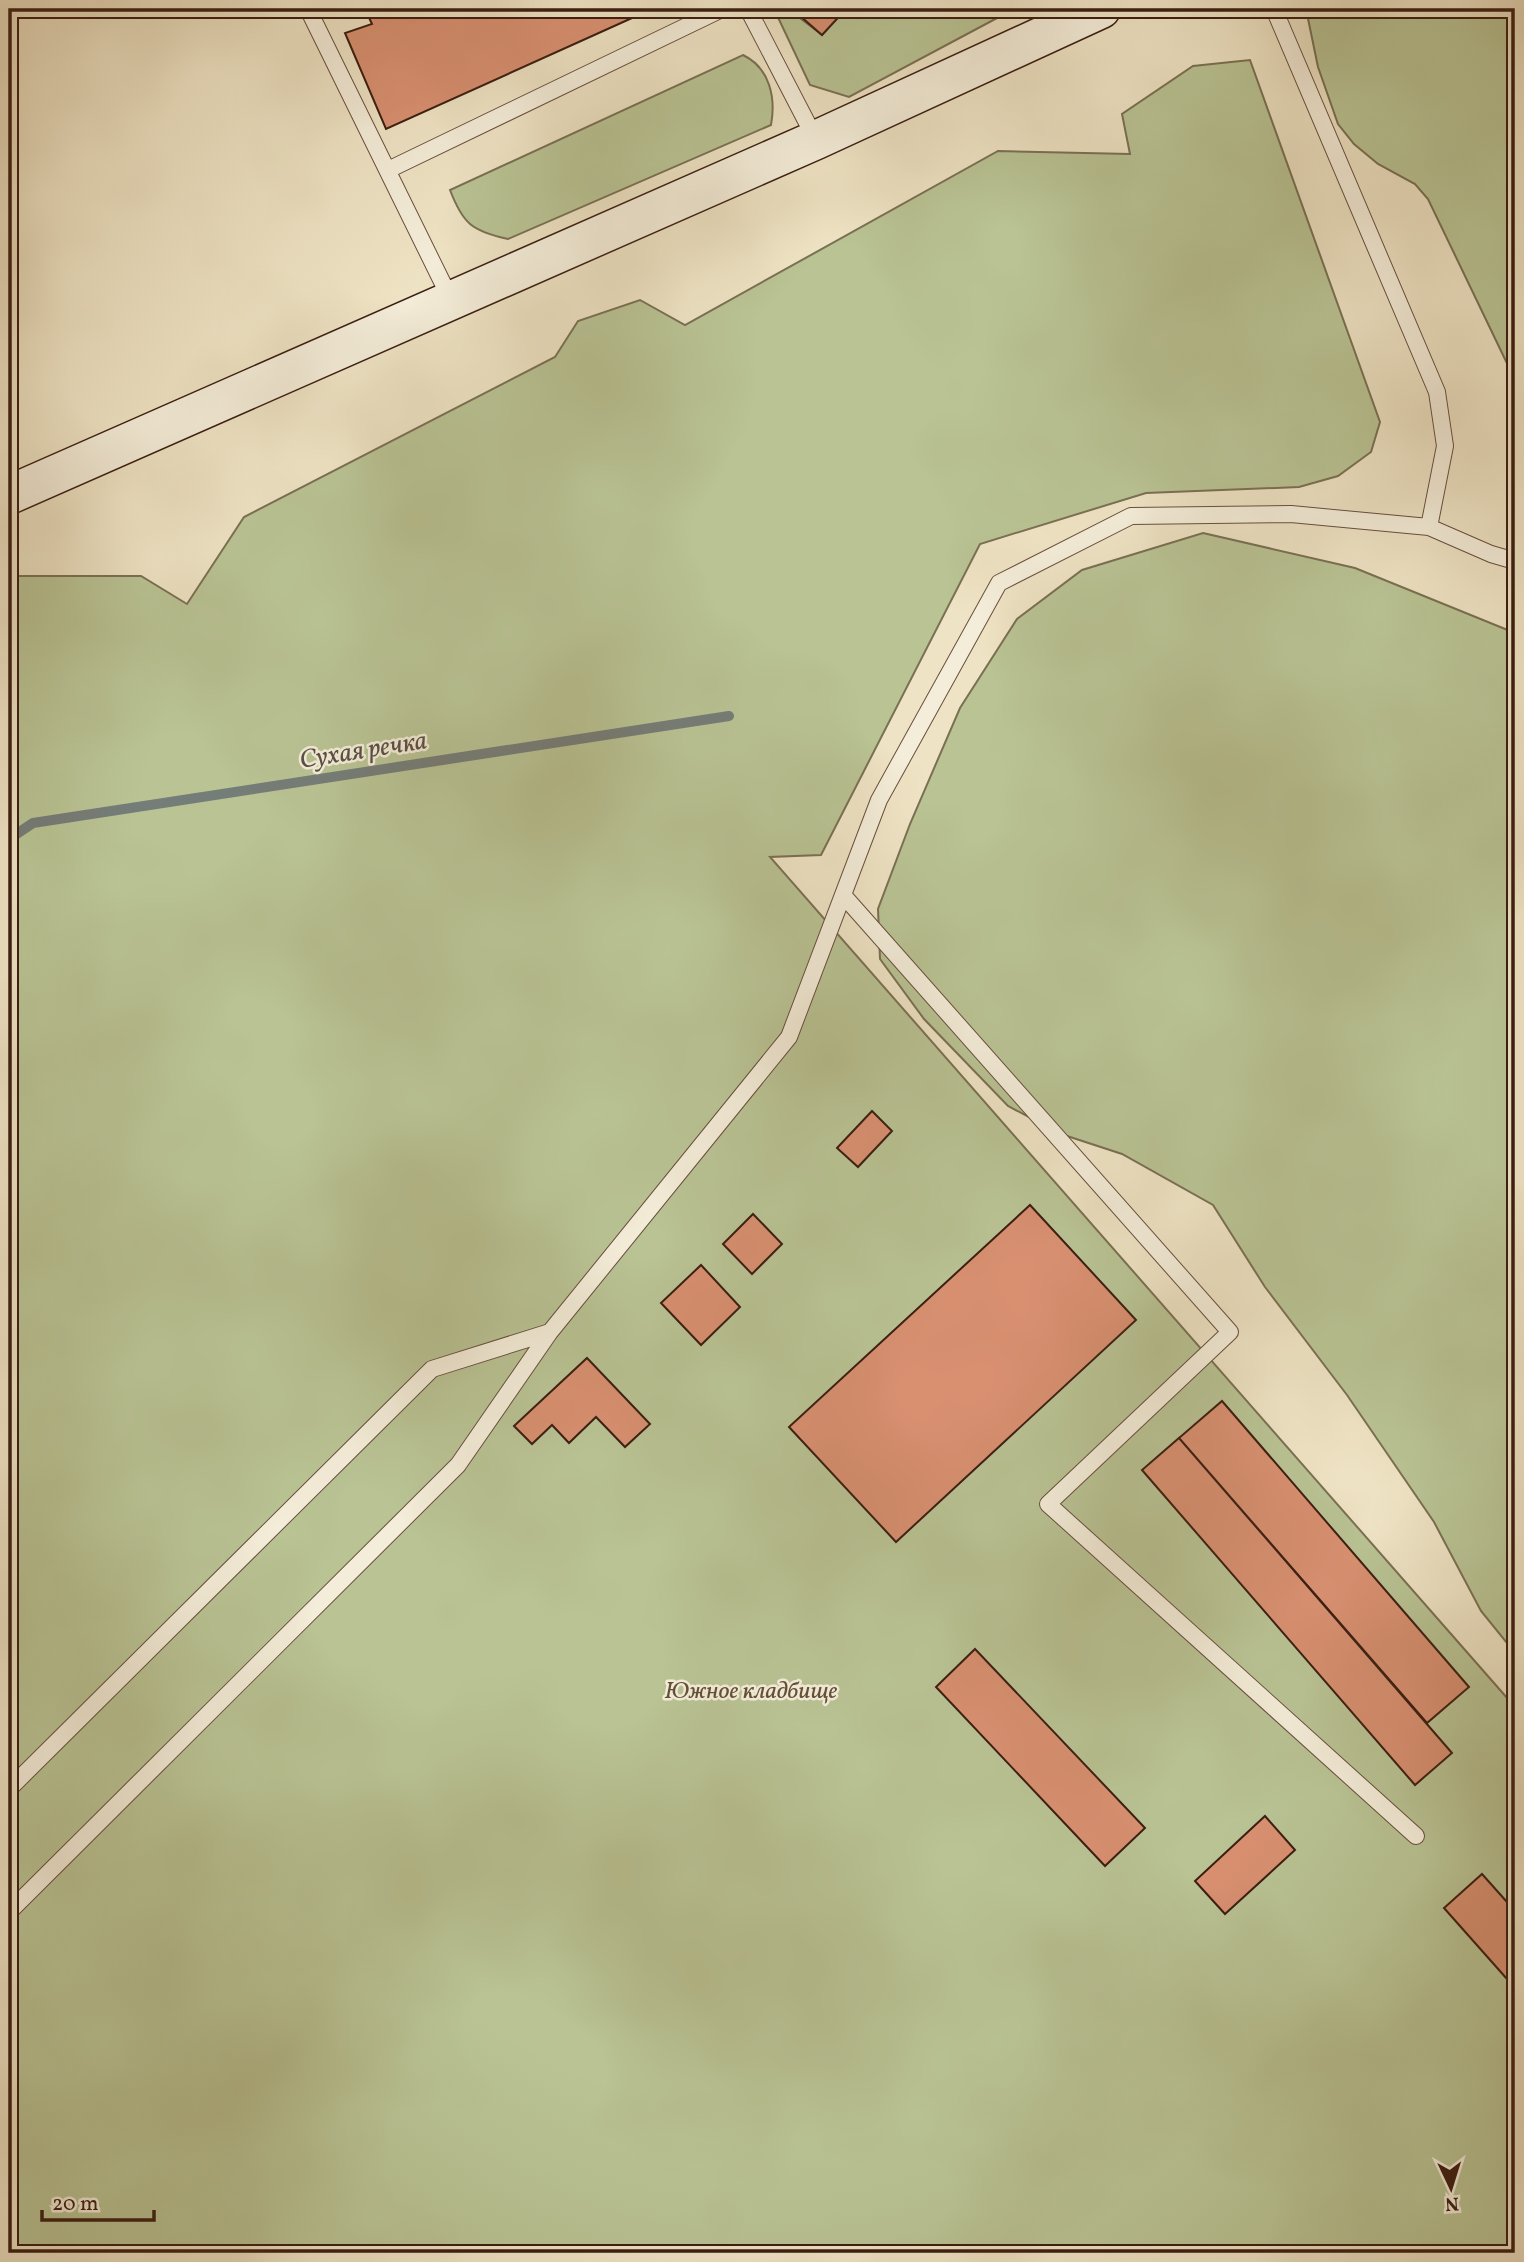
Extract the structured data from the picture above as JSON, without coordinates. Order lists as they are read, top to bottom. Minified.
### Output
{"water":["Сухая речка"],"parks":["Южное кладбище"],"scale_bar":"20 m","north":"bottom"}
